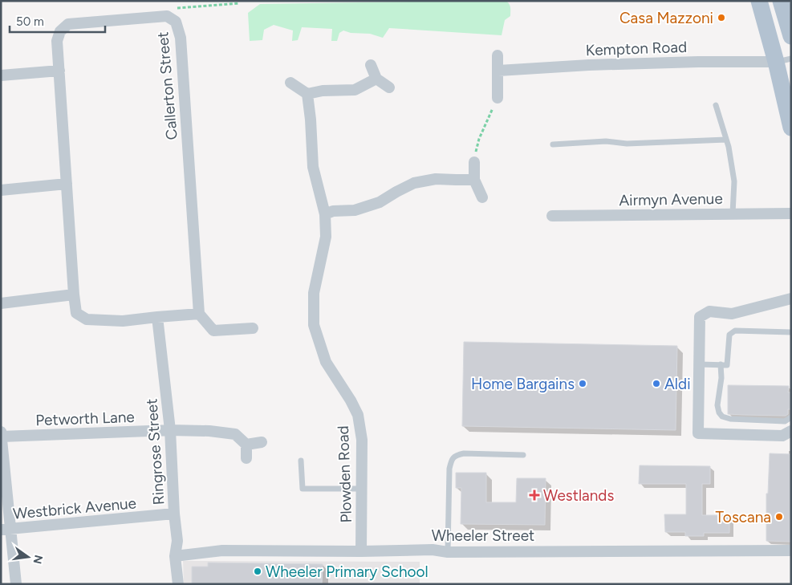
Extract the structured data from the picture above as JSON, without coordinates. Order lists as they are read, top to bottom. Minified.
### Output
{"streets":{"street":["Kempton Road","Callerton Street","Airmyn Avenue","Petworth Lane","Ringrose Street","Plowden Road","Westbrick Avenue","Wheeler Street"]},"crossings":[["Callerton Street","Ringrose Street"],["Petworth Lane","Ringrose Street"],["Ringrose Street","Westbrick Avenue"],["Ringrose Street","Wheeler Street"],["Plowden Road","Wheeler Street"]],"places":{"other":["Casa Mazzoni","Home Bargains","Aldi","Toscana","Wheeler Primary School"],"health":["Westlands"]},"scale_bar":"50 m","north":"right"}
